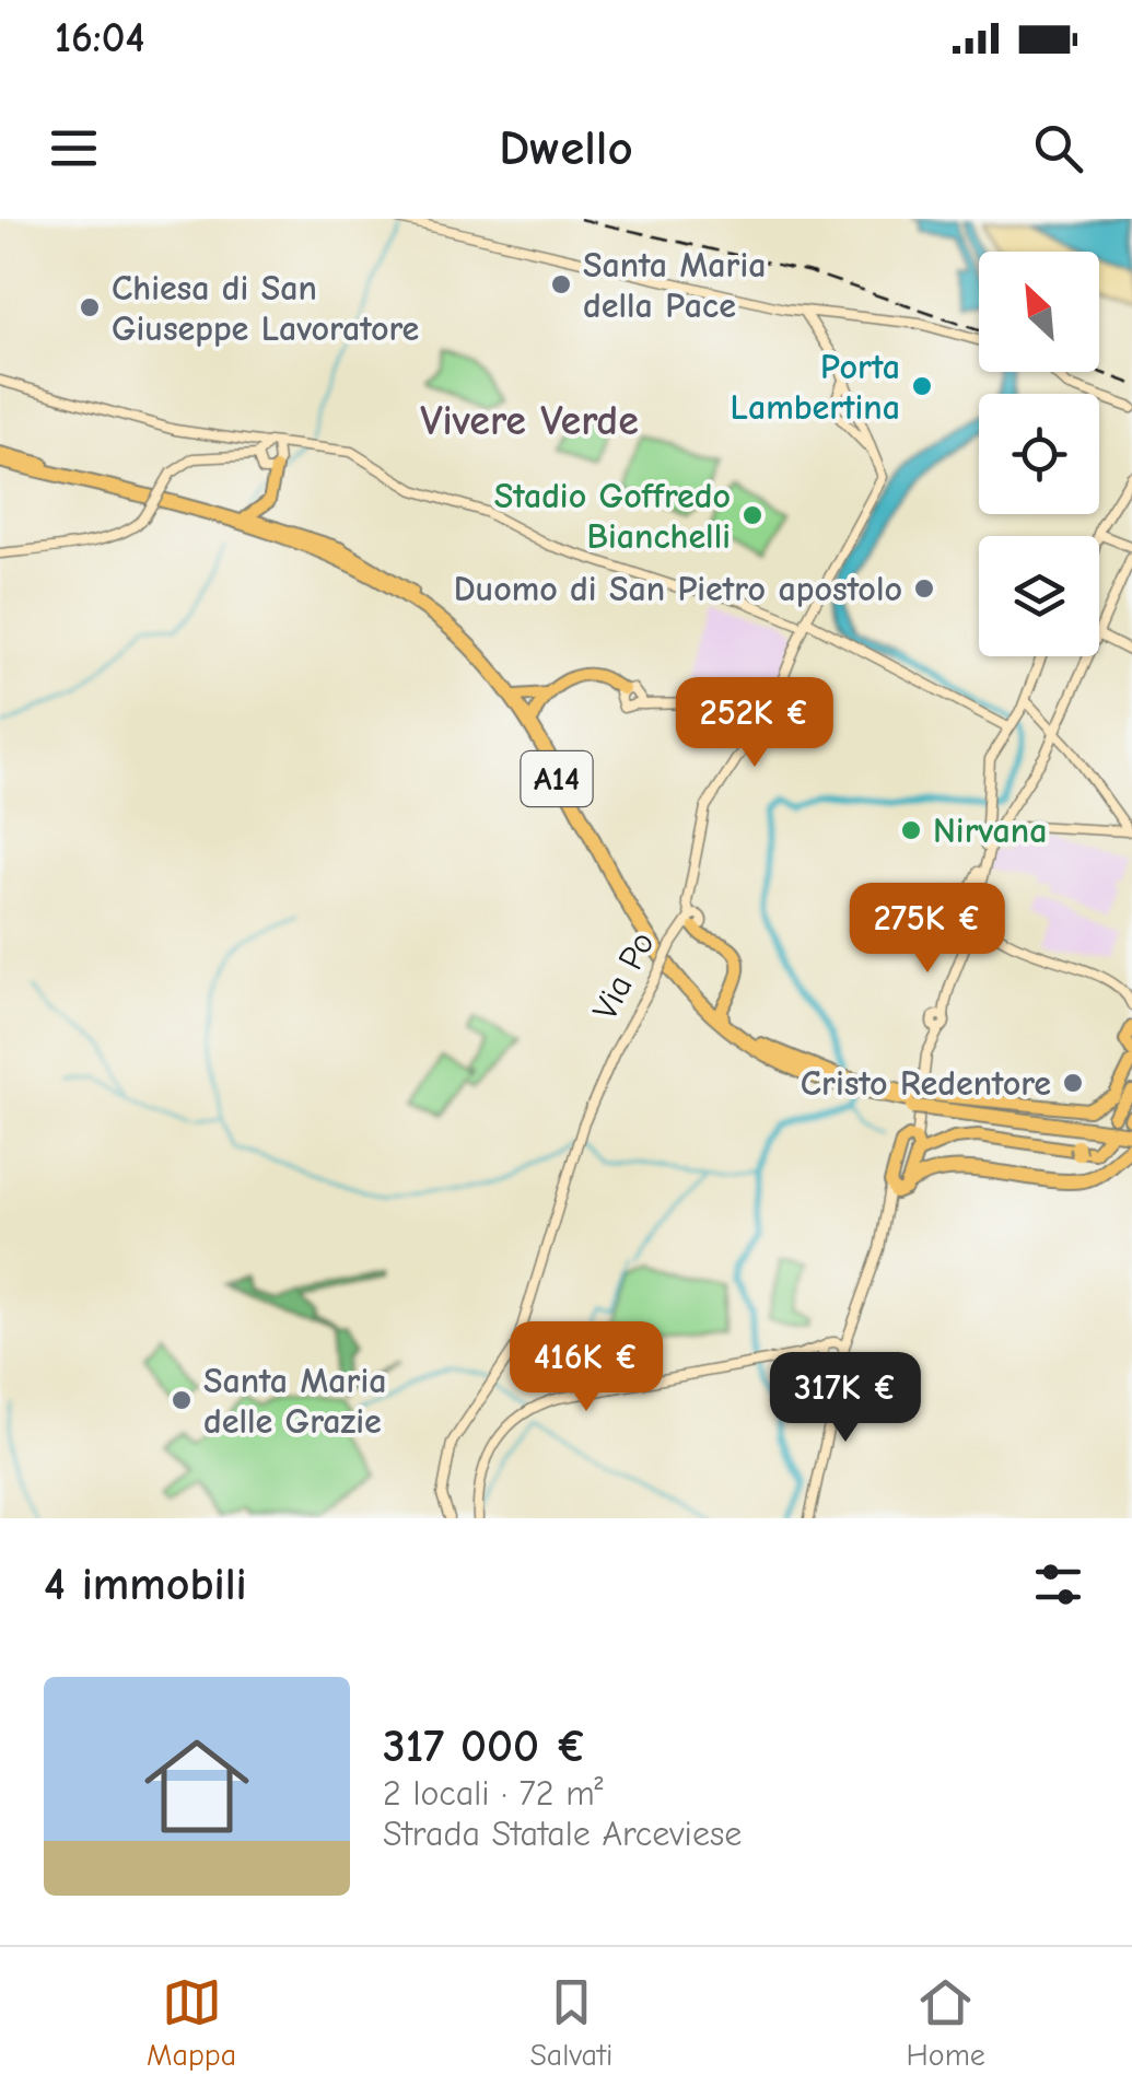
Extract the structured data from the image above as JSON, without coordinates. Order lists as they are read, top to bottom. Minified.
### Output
{"streets":{"highway":["A14"],"main road":["Via Po"]},"districts":["Vivere Verde"],"places":["Santa Maria della Pace","Chiesa di San Giuseppe Lavoratore","Porta Lambertina","Stadio Goffredo Bianchelli","Duomo di San Pietro apostolo","Nirvana","Cristo Redentore","Santa Maria delle Grazie"],"north":"top left","page":{"status":"16:04","header":"Dwello","price":["252K €","275K €","416K €","317K €"],"heading":"4 immobili","list":[{"name":"317 000 €","note":"2 locali · 72 m² · Strada Statale Arceviese"}],"tabs":["Mappa","Salvati","Home"]}}
